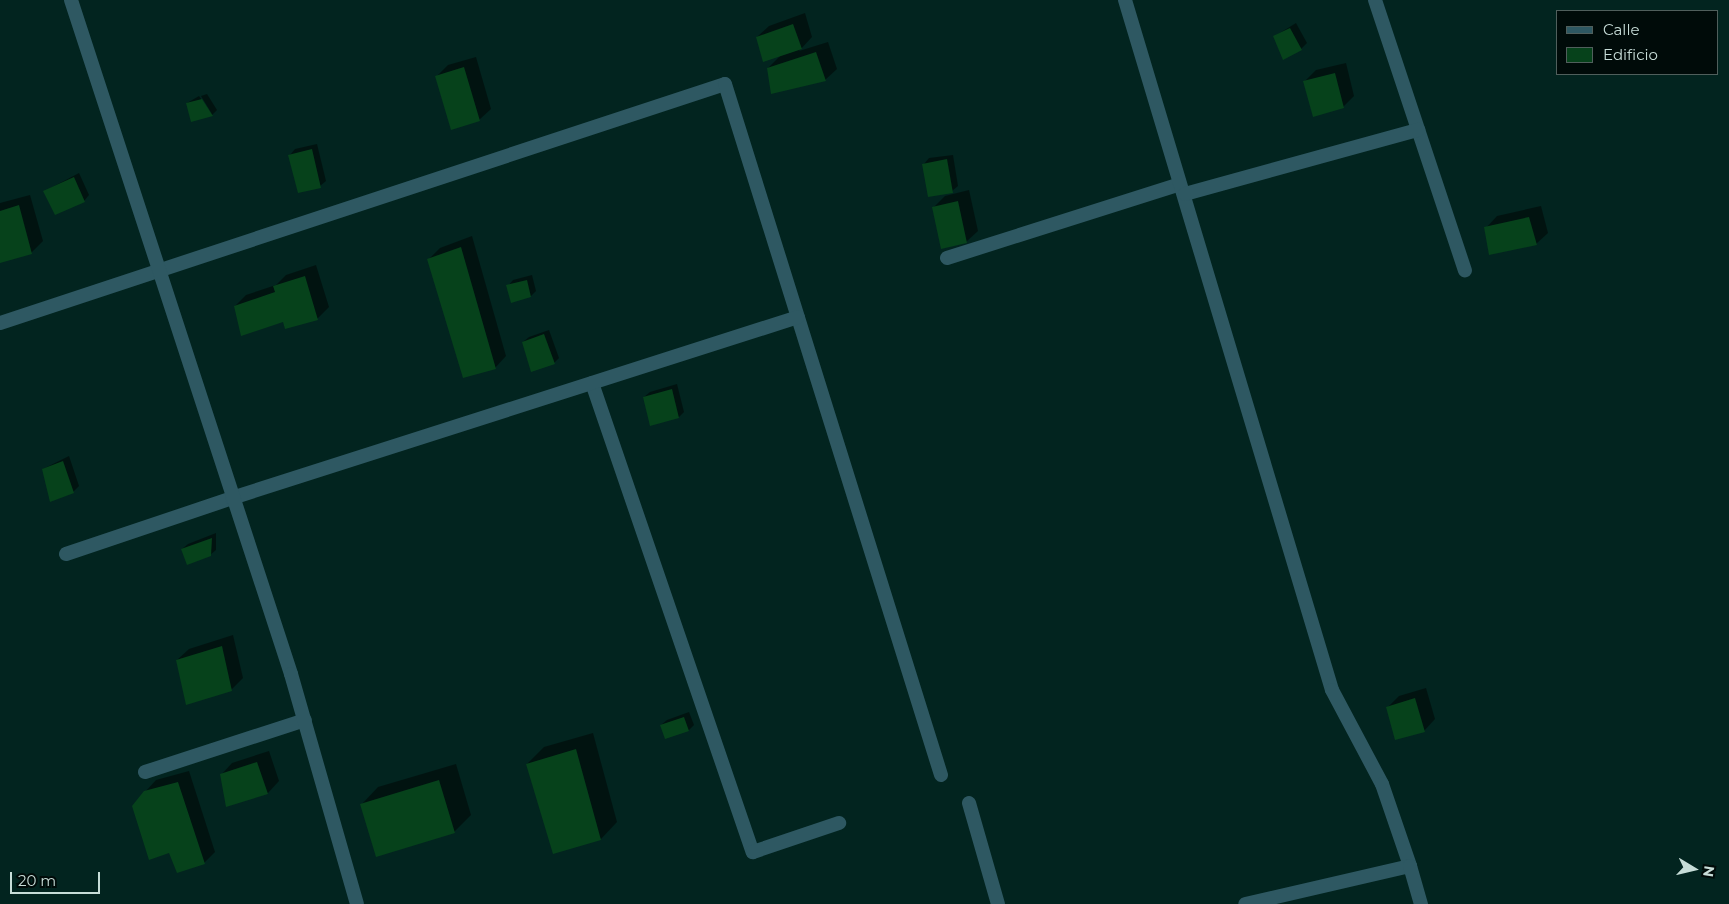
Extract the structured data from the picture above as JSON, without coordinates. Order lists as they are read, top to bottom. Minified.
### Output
{"legend":["Calle","Edificio"],"scale_bar":"20 m","north":"right"}
